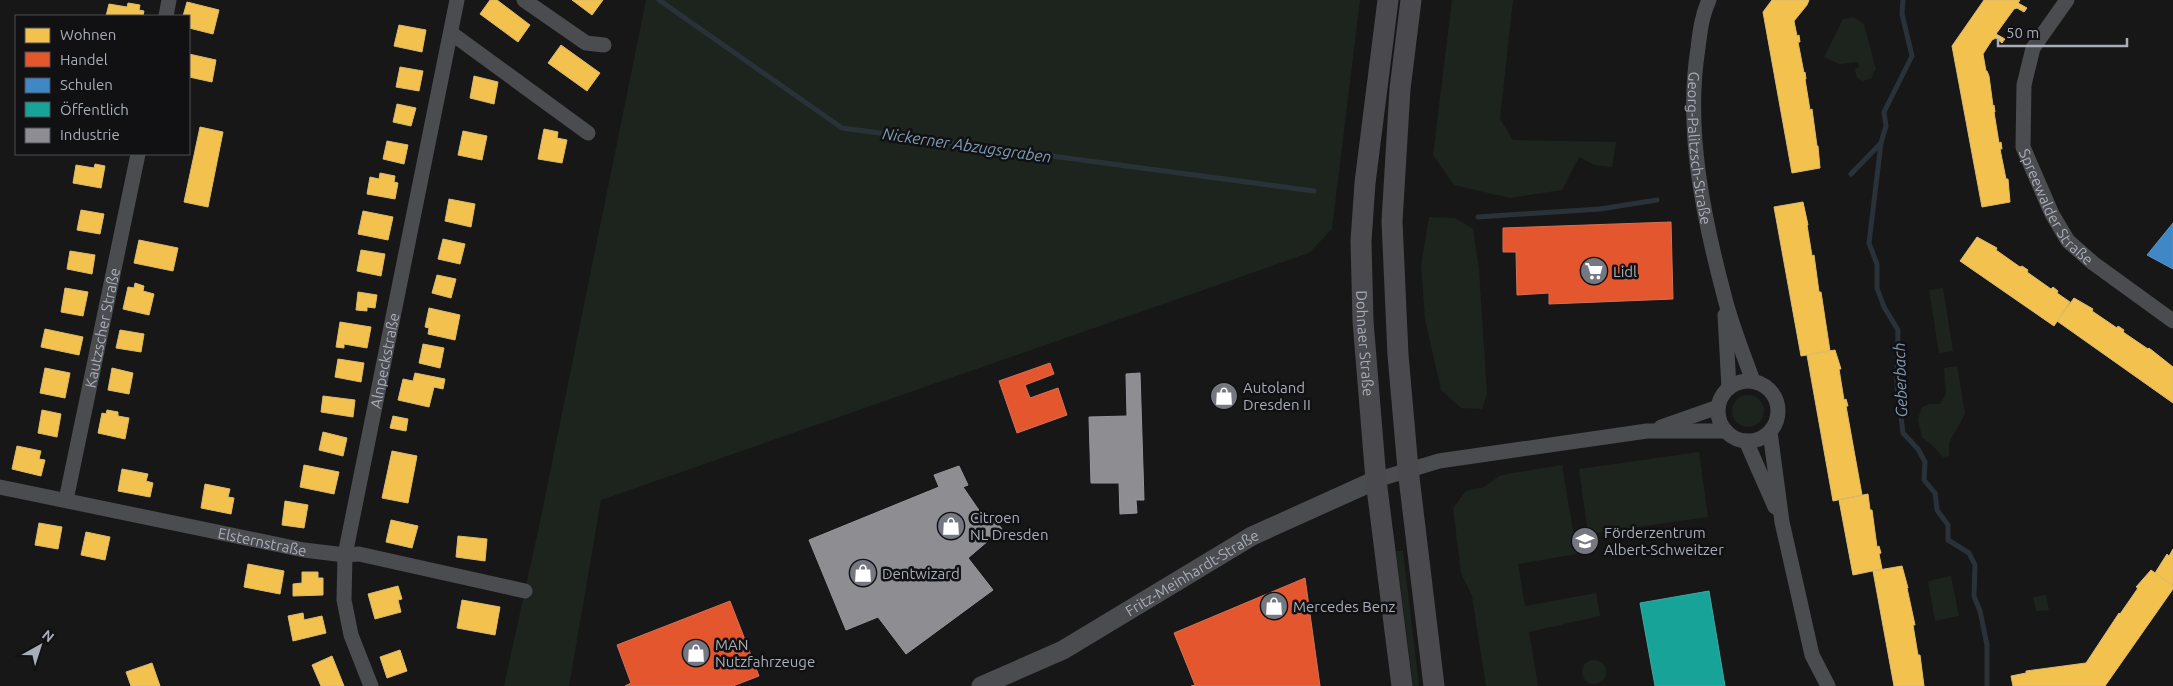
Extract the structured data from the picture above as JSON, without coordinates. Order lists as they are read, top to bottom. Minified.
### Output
{"streets":{"main road":["Dohnaer Straße"],"street":["Georg-Palitzsch-Straße","Spreewalder Straße","Kautzscher Straße","Alnpeckstraße","Elsternstraße","Fritz-Meinhardt-Straße"]},"crossings":[["Kautzscher Straße","Elsternstraße"],["Dohnaer Straße","Fritz-Meinhardt-Straße"],["Alnpeckstraße","Elsternstraße"]],"water":["Nickerner Abzugsgraben","Geberbach"],"places":{"supermarket":["Lidl"],"shop":["Autoland Dresden II","Citroen NL Dresden","Dentwizard","Mercedes Benz","MAN Nutzfahrzeuge"],"school or university":["Förderzentrum Albert-Schweitzer"]},"legend":["Wohnen","Handel","Schulen","Öffentlich","Industrie"],"scale_bar":"50 m","north":"top right"}
